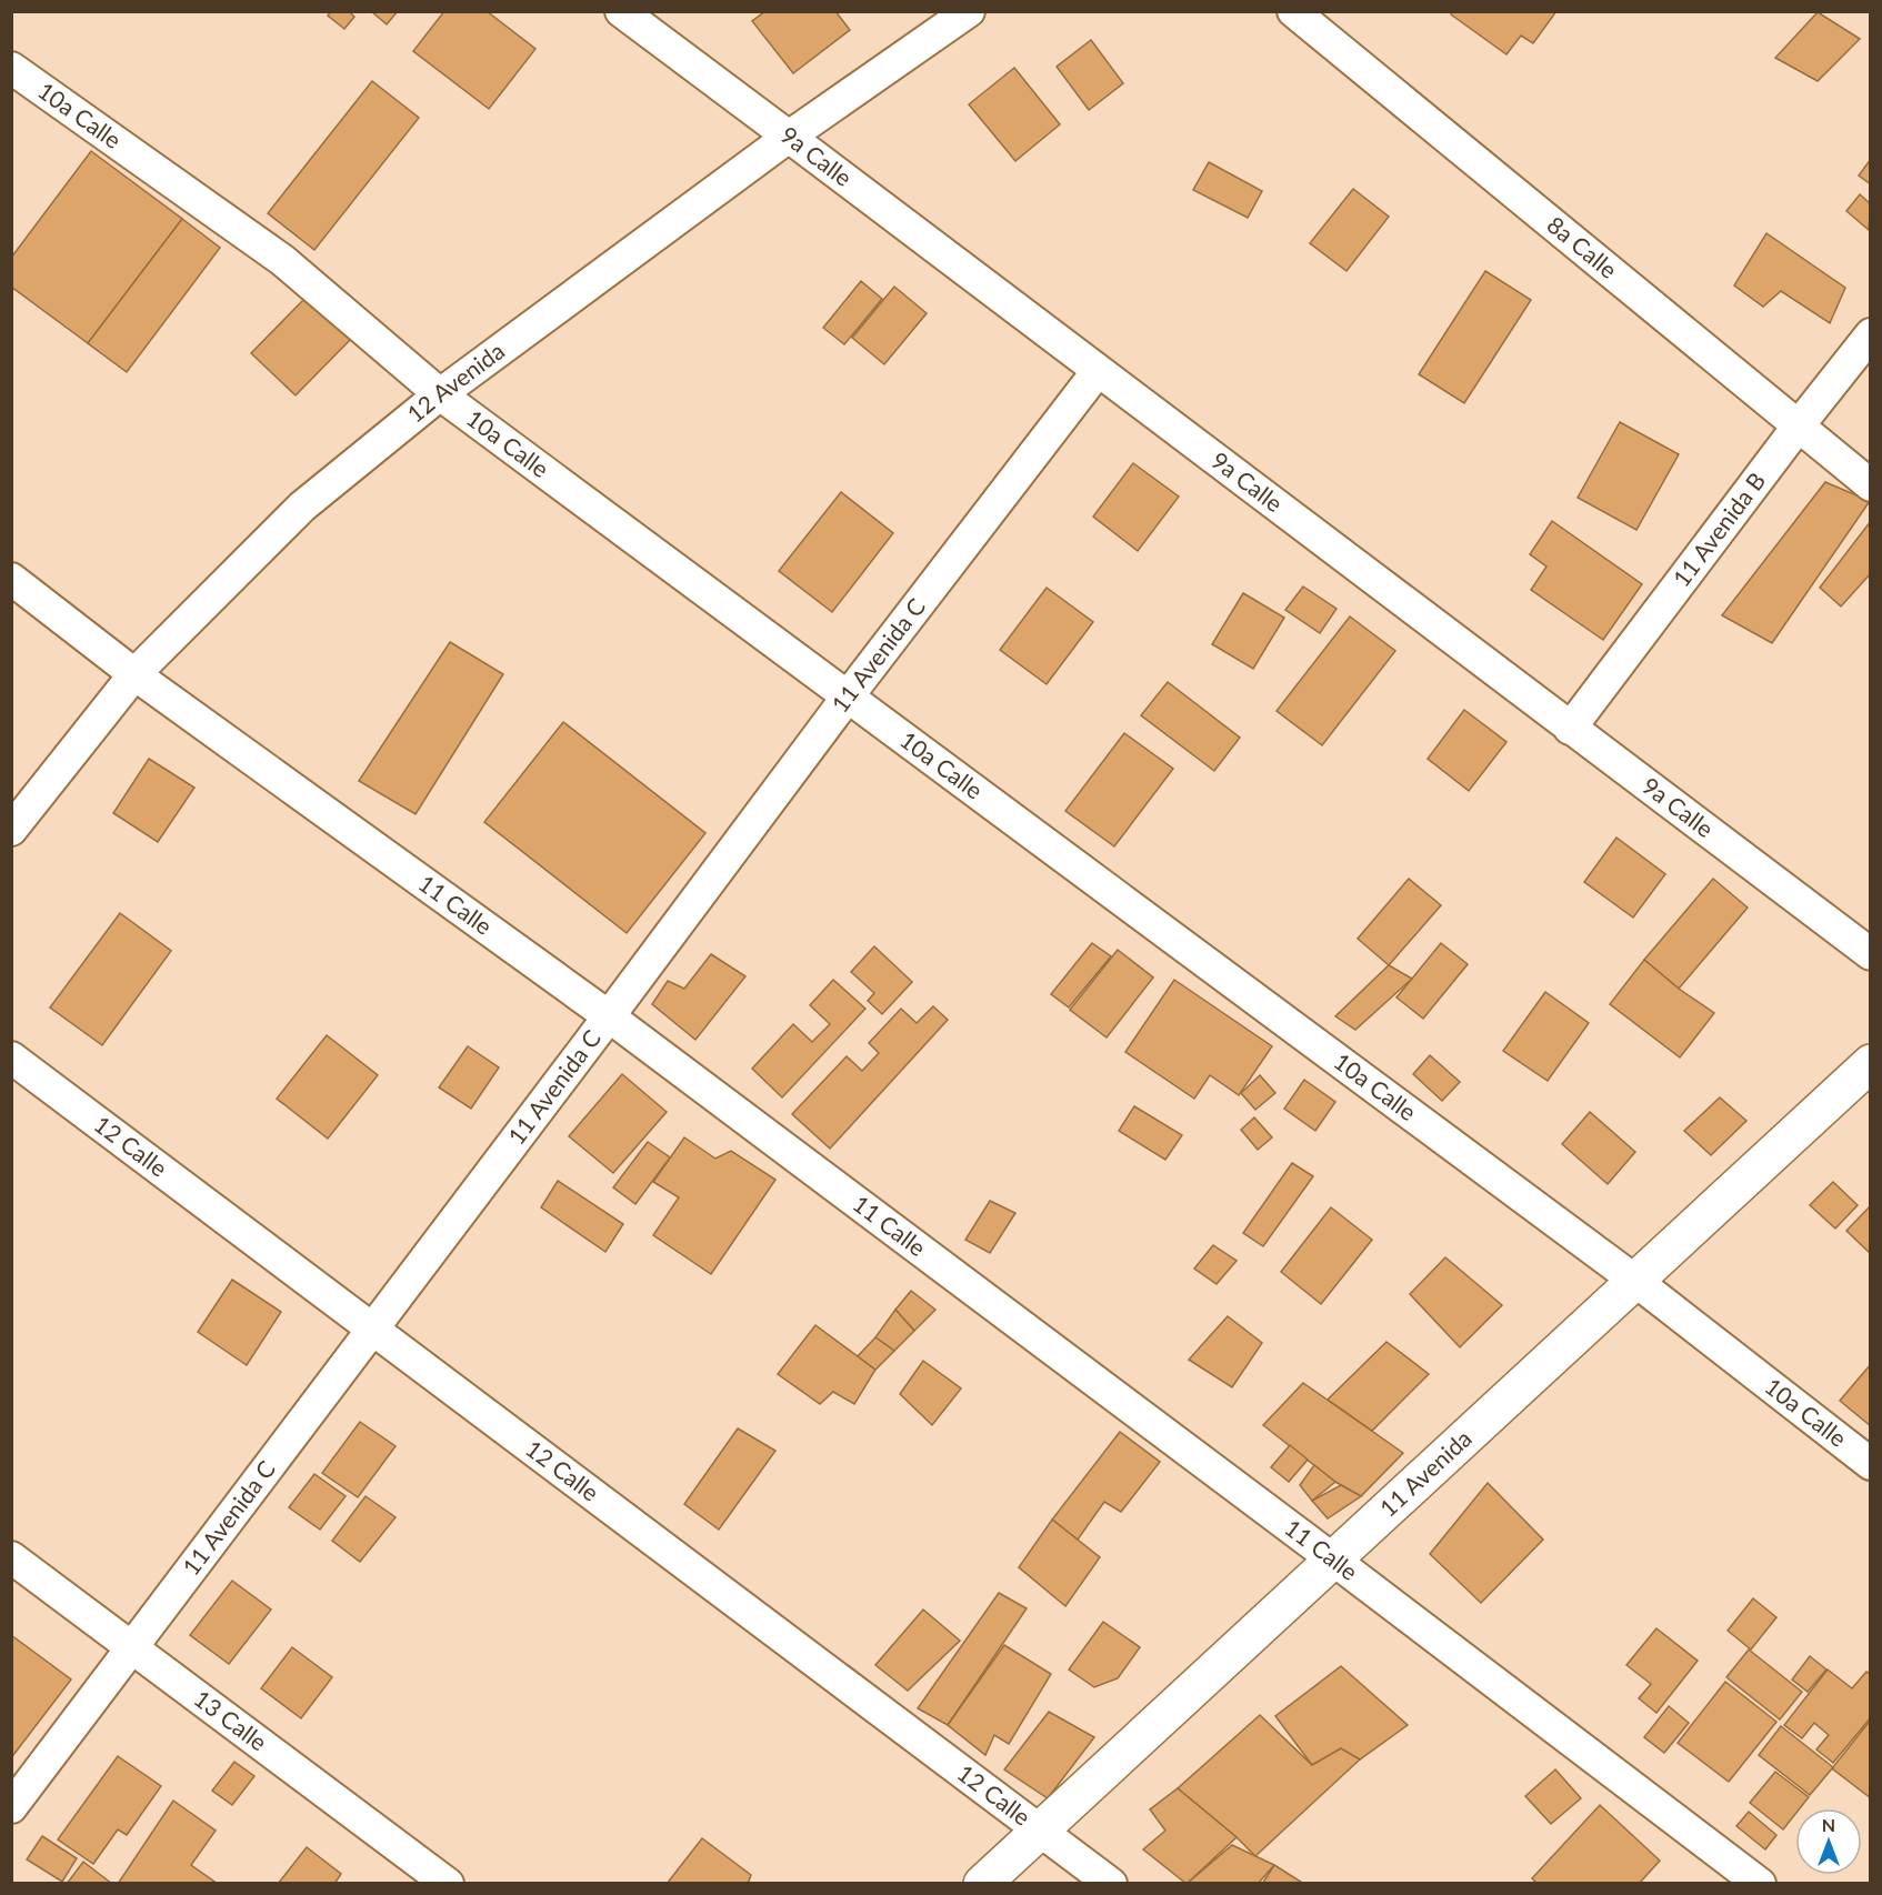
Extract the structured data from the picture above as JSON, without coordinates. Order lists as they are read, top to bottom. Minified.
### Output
{"streets":{"street":["10a Calle","9a Calle","8a Calle","12 Avenida","11 Avenida B","11 Avenida C","11 Calle","12 Calle","11 Avenida","13 Calle"]},"crossings":[["10a Calle","12 Avenida"],["10a Calle","11 Avenida C"],["10a Calle","11 Avenida"],["9a Calle","12 Avenida"],["9a Calle","11 Avenida B"],["9a Calle","11 Avenida C"],["8a Calle","11 Avenida B"],["12 Avenida","11 Calle"],["11 Avenida C","11 Calle"],["11 Avenida C","12 Calle"],["11 Avenida C","13 Calle"],["11 Calle","11 Avenida"],["12 Calle","11 Avenida"]],"north":"top"}
